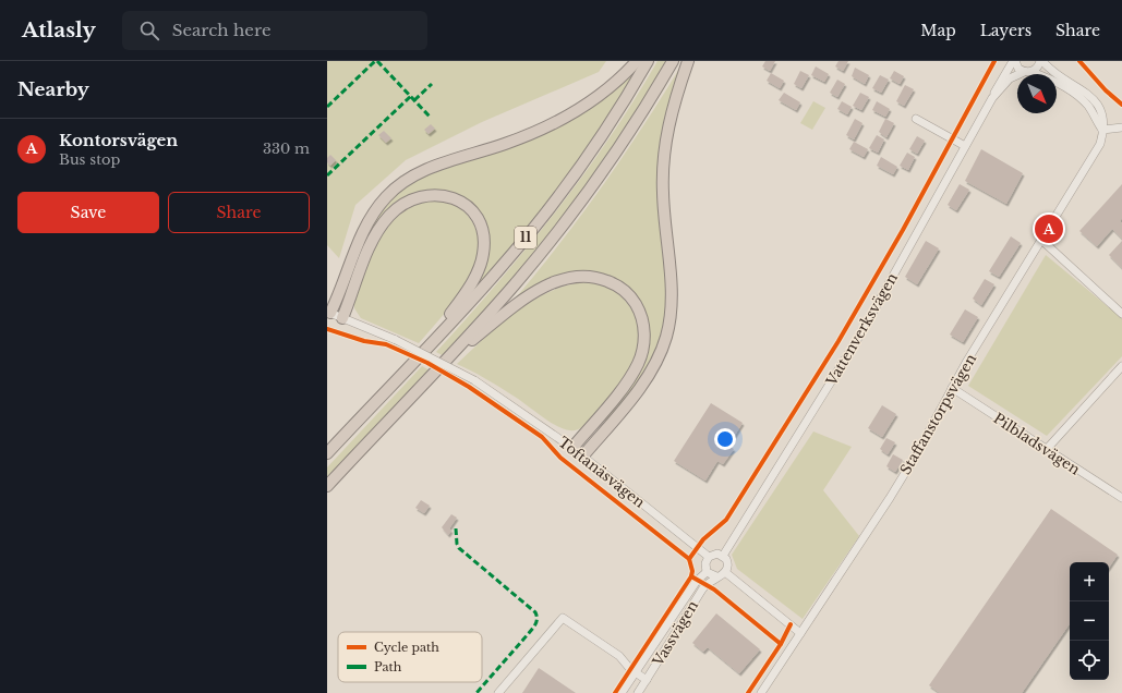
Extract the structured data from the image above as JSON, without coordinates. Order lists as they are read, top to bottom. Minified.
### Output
{"streets":{"highway":["11"],"street":["Vattenverksvägen","Staffanstorpsvägen","Pilbladsvägen","Toftanäsvägen","Vassvägen"]},"crossings":[["Vattenverksvägen","Toftanäsvägen"],["Vattenverksvägen","Vassvägen"],["Staffanstorpsvägen","Pilbladsvägen"],["Toftanäsvägen","Vassvägen"]],"legend":["Cycle path","Path"],"north":"bottom right","page":{"header":"Atlasly","search":"Search here","nav":["Map","Layers","Share"],"heading":"Nearby","list":[{"mark":"A","name":"Kontorsvägen","note":"Bus stop","value":"330 m"}],"buttons":["Save","Share"],"pins":"A","map_buttons":["+","−"]}}
